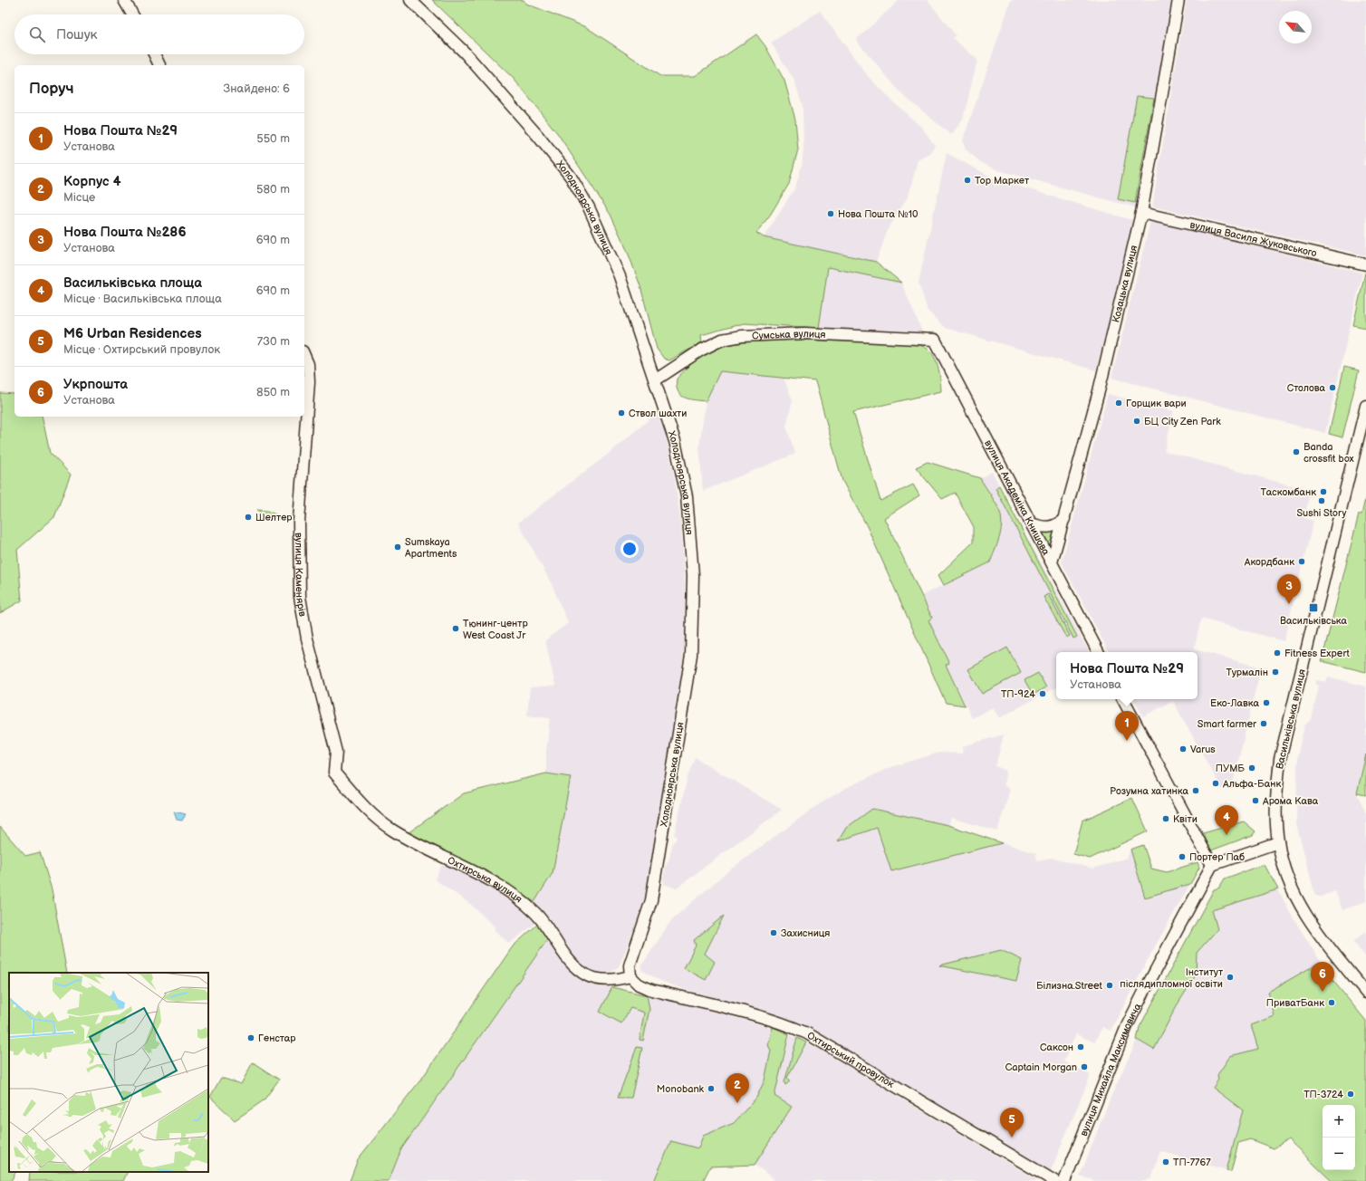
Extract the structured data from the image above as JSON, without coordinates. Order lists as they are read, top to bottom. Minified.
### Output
{"streets":{"main road":["Холодноярська вулиця","вулиця Василя Жуковського","Козацька вулиця","Сумська вулиця","вулиця Академіка Книшова","вулиця Каменярів","Васильківська вулиця","Охтирська вулиця","Охтирський провулок","вулиця Михайла Максимовича"]},"crossings":[["Холодноярська вулиця","Сумська вулиця"],["Холодноярська вулиця","Охтирська вулиця"],["Холодноярська вулиця","Охтирський провулок"],["вулиця Василя Жуковського","Козацька вулиця"],["Козацька вулиця","вулиця Академіка Книшова"],["Сумська вулиця","вулиця Академіка Книшова"],["вулиця Каменярів","Охтирська вулиця"],["Охтирська вулиця","Охтирський провулок"]],"places":{"other":["Top Маркет","Нова Пошта №10","Столова","Горщик вари","Ствол шахти","БЦ City Zen Park","Banda crossfit box","Таскомбанк","Sushi Story","Шелтер","Sumskaya Apartments","Акордбанк","Тюнинг-центр West Coast Jr","Fitness Expert","Турмалін","ТП-924","Еко-Лавка","Smart farmer","Varus","ПУМБ","Альфа-Банк","Розумна хатинка","Арома Кава","Квіти","Портер Паб","Захисниця","Інститут післядипломної освіти","Білизна.Street","ПриватБанк","Генстар","Саксон","Captain Morgan","Monobank","ТП-3724","ТП-7767"],"transit":["Васильківська"]},"north":"top left","page":{"search":"Пошук","heading":["Поруч","Знайдено: 6"],"list":[{"mark":"1","name":"Нова Пошта №29","note":"Установа","value":"550 m"},{"mark":"2","name":"Корпус 4","note":"Місце","value":"580 m"},{"mark":"3","name":"Нова Пошта №286","note":"Установа","value":"690 m"},{"mark":"4","name":"Васильківська площа","note":"Місце · Васильківська площа","value":"690 m"},{"mark":"5","name":"M6 Urban Residences","note":"Місце · Охтирський провулок","value":"730 m"},{"mark":"6","name":"Укрпошта","note":"Установа","value":"850 m"}],"pins":["3","1","4","6","2","5"],"popup":["Нова Пошта №29","Установа"],"map_buttons":["+","−"]}}
